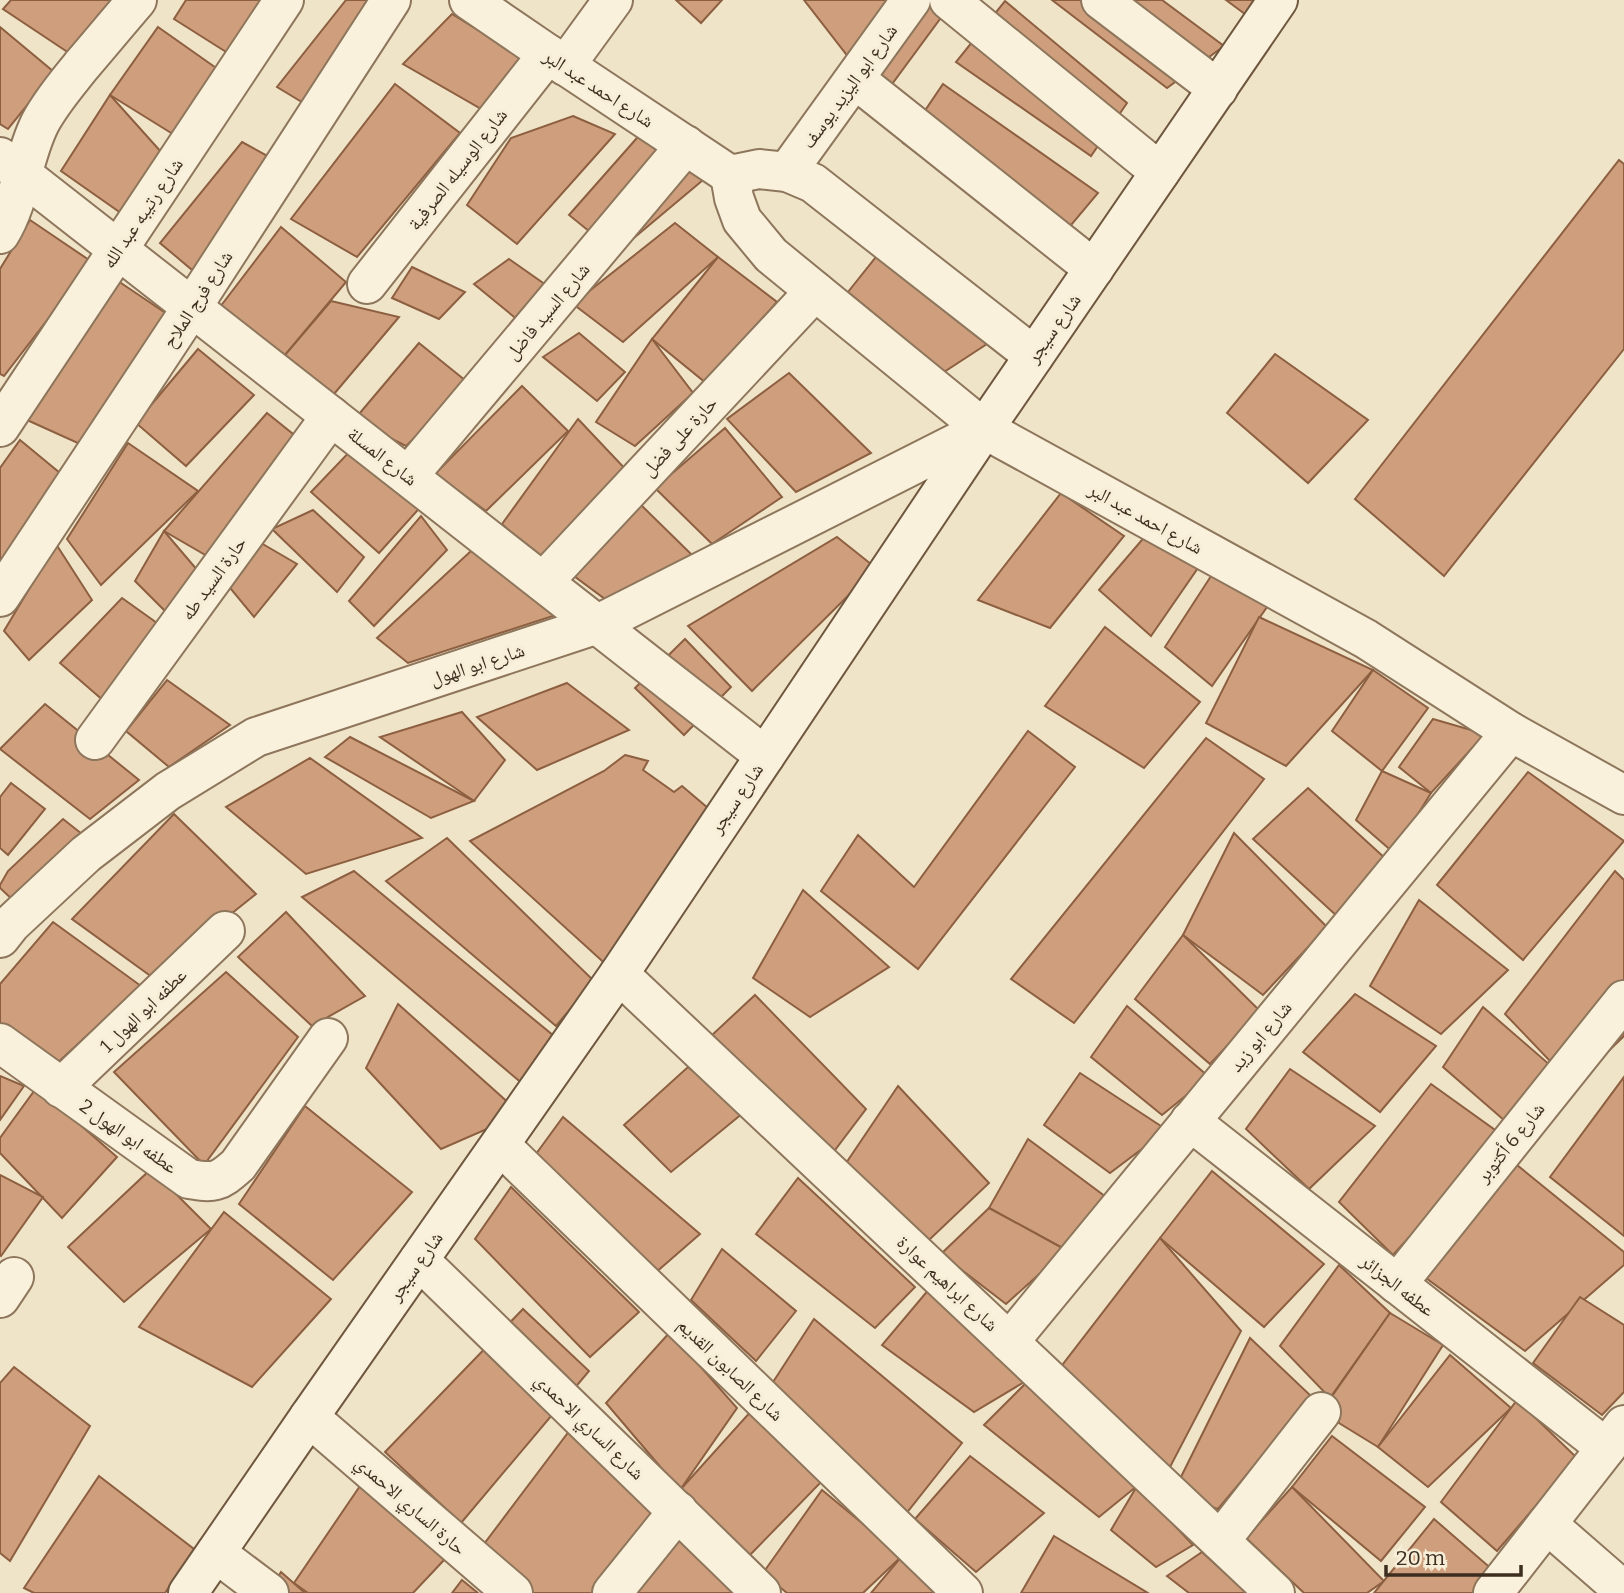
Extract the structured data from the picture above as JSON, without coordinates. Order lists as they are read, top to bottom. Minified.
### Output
{"streets":{"street":["شارع ابو اليزيد يوسف","شارع احمد عبد البر","شارع الوسيله الصرفية","شارع رتيبه عبد الله","شارع فرج الملاح","شارع السيد فاضل","شارع سيجر","حارة على فضل","شارع المسلة","حارة السيد طه","شارع ابو الهول","عطفه ابو الهول 1","شارع ابو زيد","عطفه ابو الهول 2","شارع 6 أكتوبر","شارع ابراهيم عوارة","عطفه الجزائر","شارع الصابون القديم","شارع الساري الاحمدي","حارة الساري الاحمدي"]},"crossings":[["شارع احمد عبد البر","شارع الوسيله الصرفية"],["شارع احمد عبد البر","شارع السيد فاضل"],["شارع احمد عبد البر","شارع سيجر"],["شارع احمد عبد البر","حارة على فضل"],["شارع احمد عبد البر","شارع ابو الهول"],["شارع احمد عبد البر","شارع ابو زيد"],["شارع رتيبه عبد الله","شارع المسلة"],["شارع فرج الملاح","شارع المسلة"],["شارع السيد فاضل","شارع المسلة"],["شارع سيجر","شارع المسلة"],["شارع سيجر","شارع ابو الهول"],["شارع سيجر","شارع ابراهيم عوارة"],["شارع سيجر","شارع الصابون القديم"],["شارع سيجر","شارع الساري الاحمدي"],["شارع سيجر","حارة الساري الاحمدي"],["حارة على فضل","شارع المسلة"],["شارع المسلة","حارة السيد طه"],["شارع المسلة","شارع ابو الهول"],["عطفه ابو الهول 1","عطفه ابو الهول 2"],["شارع ابو زيد","شارع ابراهيم عوارة"],["شارع ابو زيد","عطفه الجزائر"],["شارع 6 أكتوبر","عطفه الجزائر"]],"scale_bar":"20 m"}
